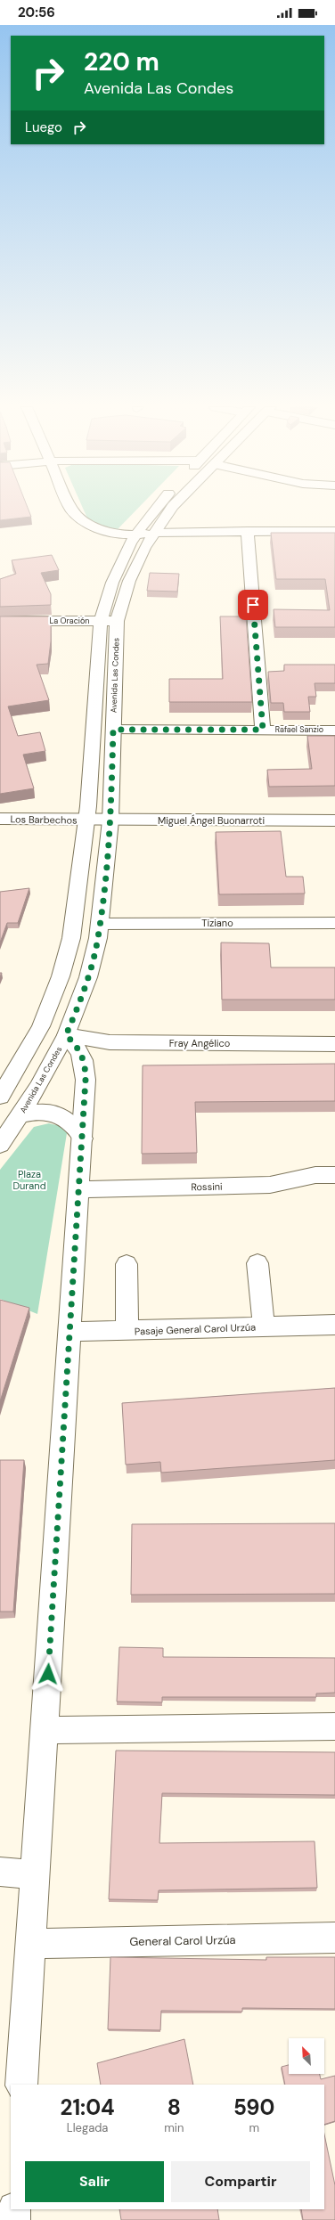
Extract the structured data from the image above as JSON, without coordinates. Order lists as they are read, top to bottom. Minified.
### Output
{"streets":{"main road":["La Oración","Avenida Las Condes","Rafael Sanzio","Los Barbechos","Miguel Ángel Buonarroti","Tiziano","Fray Angélico","Rossini","Pasaje General Carol Urzúa","General Carol Urzúa"]},"crossings":[["La Oración","Avenida Las Condes"],["Avenida Las Condes","Rafael Sanzio"],["Avenida Las Condes","Los Barbechos"],["Avenida Las Condes","Miguel Ángel Buonarroti"],["Avenida Las Condes","Tiziano"],["Avenida Las Condes","Fray Angélico"],["Los Barbechos","Miguel Ángel Buonarroti"]],"parks":["Plaza Durand"],"north":"top left","page":{"status":"20:56","turn":["220 m","Avenida Las Condes"],"then":"Luego","eta":["21:04","Llegada","8","min","590","m"],"buttons":["Salir","Compartir"]}}
